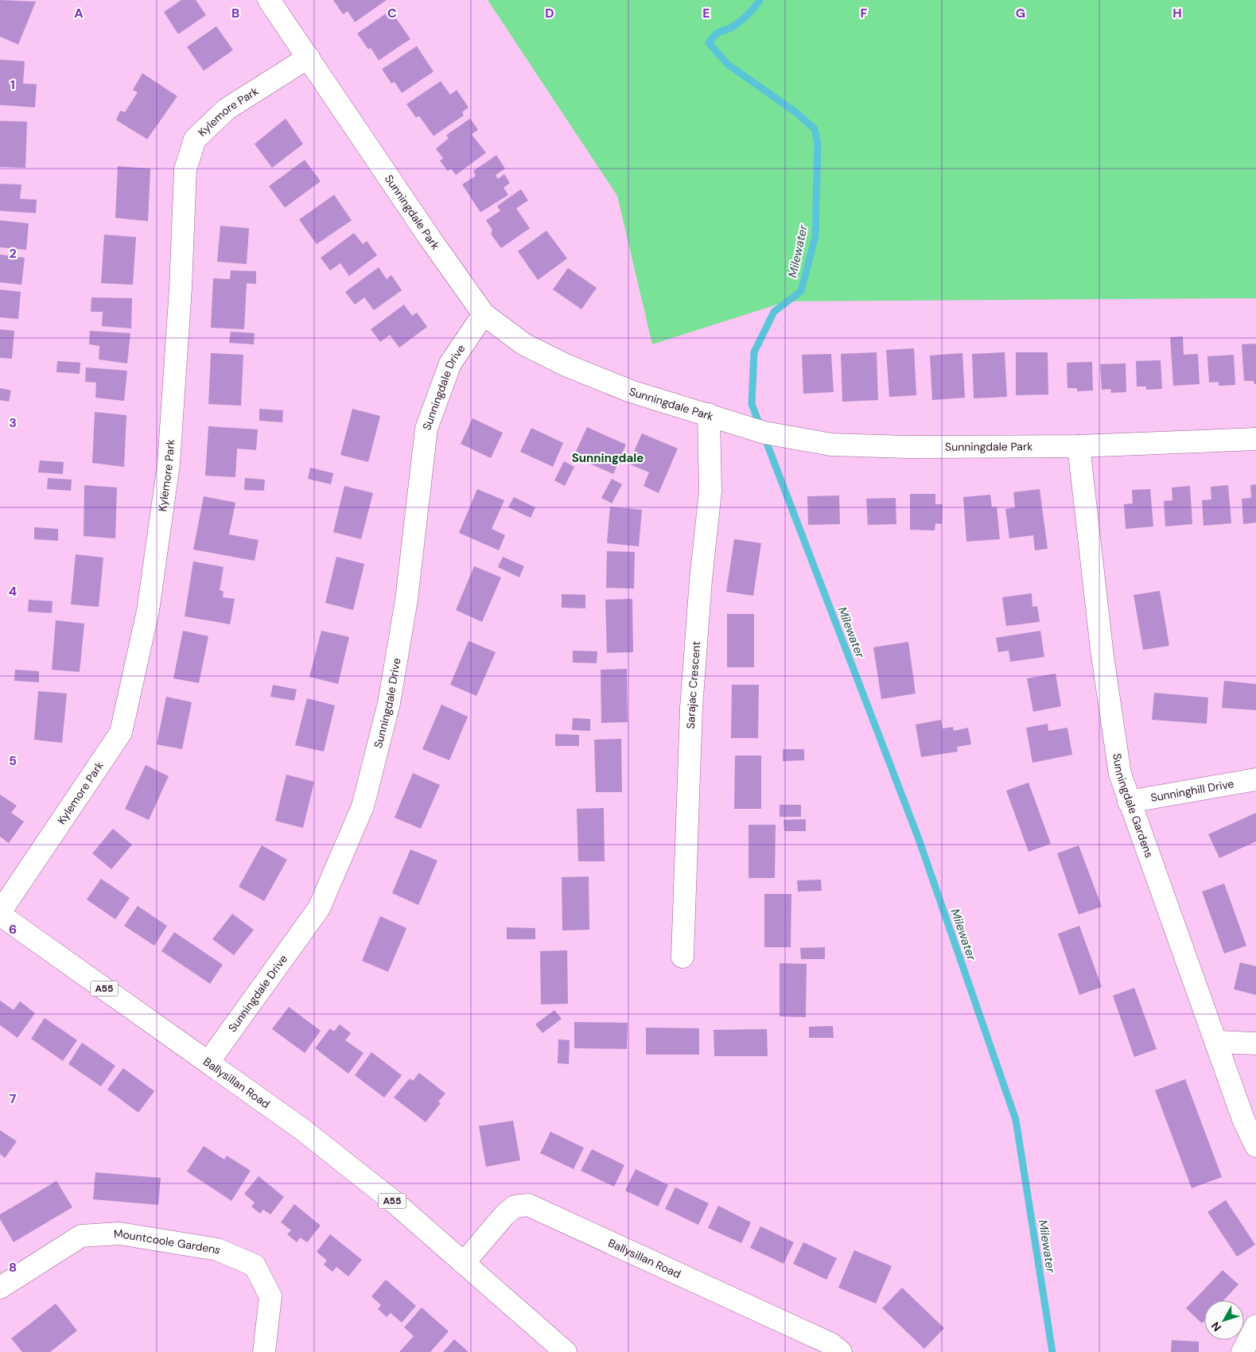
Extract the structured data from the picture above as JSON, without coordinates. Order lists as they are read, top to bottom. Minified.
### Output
{"streets":{"main road":["Kylemore Park","Sunningdale Park","Sunningdale Drive","Sarajac Crescent","Sunninghill Drive","Sunningdale Gardens","A55","Ballysillan Road","Mountcoole Gardens"]},"crossings":[["Kylemore Park","Sunningdale Park"],["Kylemore Park","Ballysillan Road"],["Sunningdale Park","Sunningdale Drive"],["Sunningdale Park","Sarajac Crescent"],["Sunningdale Park","Sunningdale Gardens"],["Sunningdale Drive","Ballysillan Road"],["Sunninghill Drive","Sunningdale Gardens"]],"districts":["Sunningdale"],"water":["Milewater"],"north":"bottom left","grid":{"columns":["A","B","C","D","E","F","G","H"],"rows":["1","2","3","4","5","6","7","8"]}}
